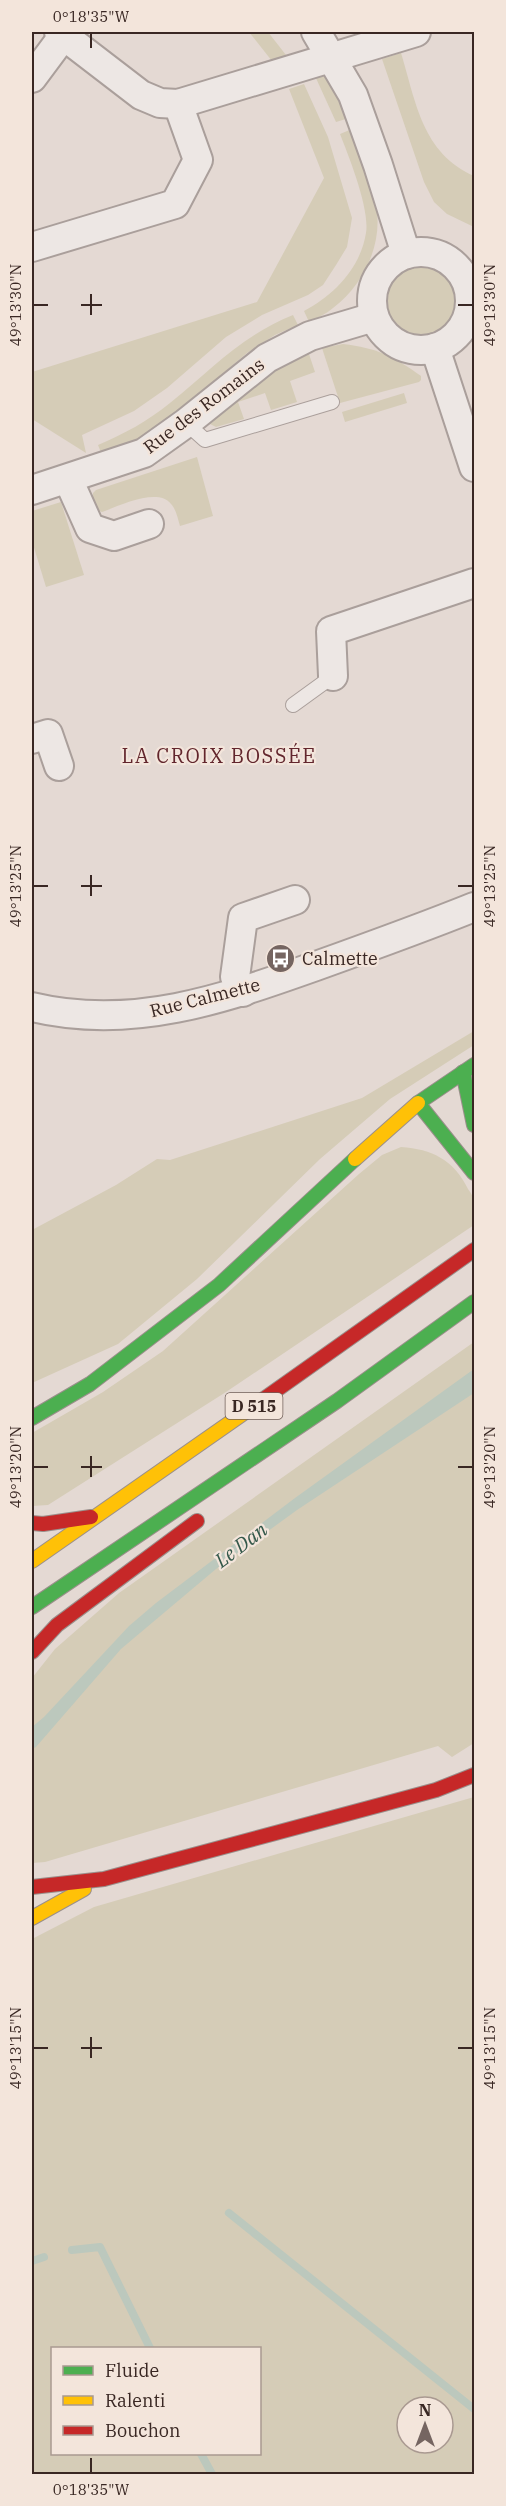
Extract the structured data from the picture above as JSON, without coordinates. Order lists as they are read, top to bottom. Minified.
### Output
{"streets":{"main road":["D 515"],"street":["Rue des Romains","Rue Calmette"]},"districts":["LA CROIX BOSSÉE"],"water":["Le Dan"],"places":{"bus stop":["Calmette"]},"legend":["Fluide","Ralenti","Bouchon"],"north":"top","coordinates":["0°18'35\"W","49°13'30\"N","49°13'25\"N","49°13'20\"N","49°13'15\"N"]}
